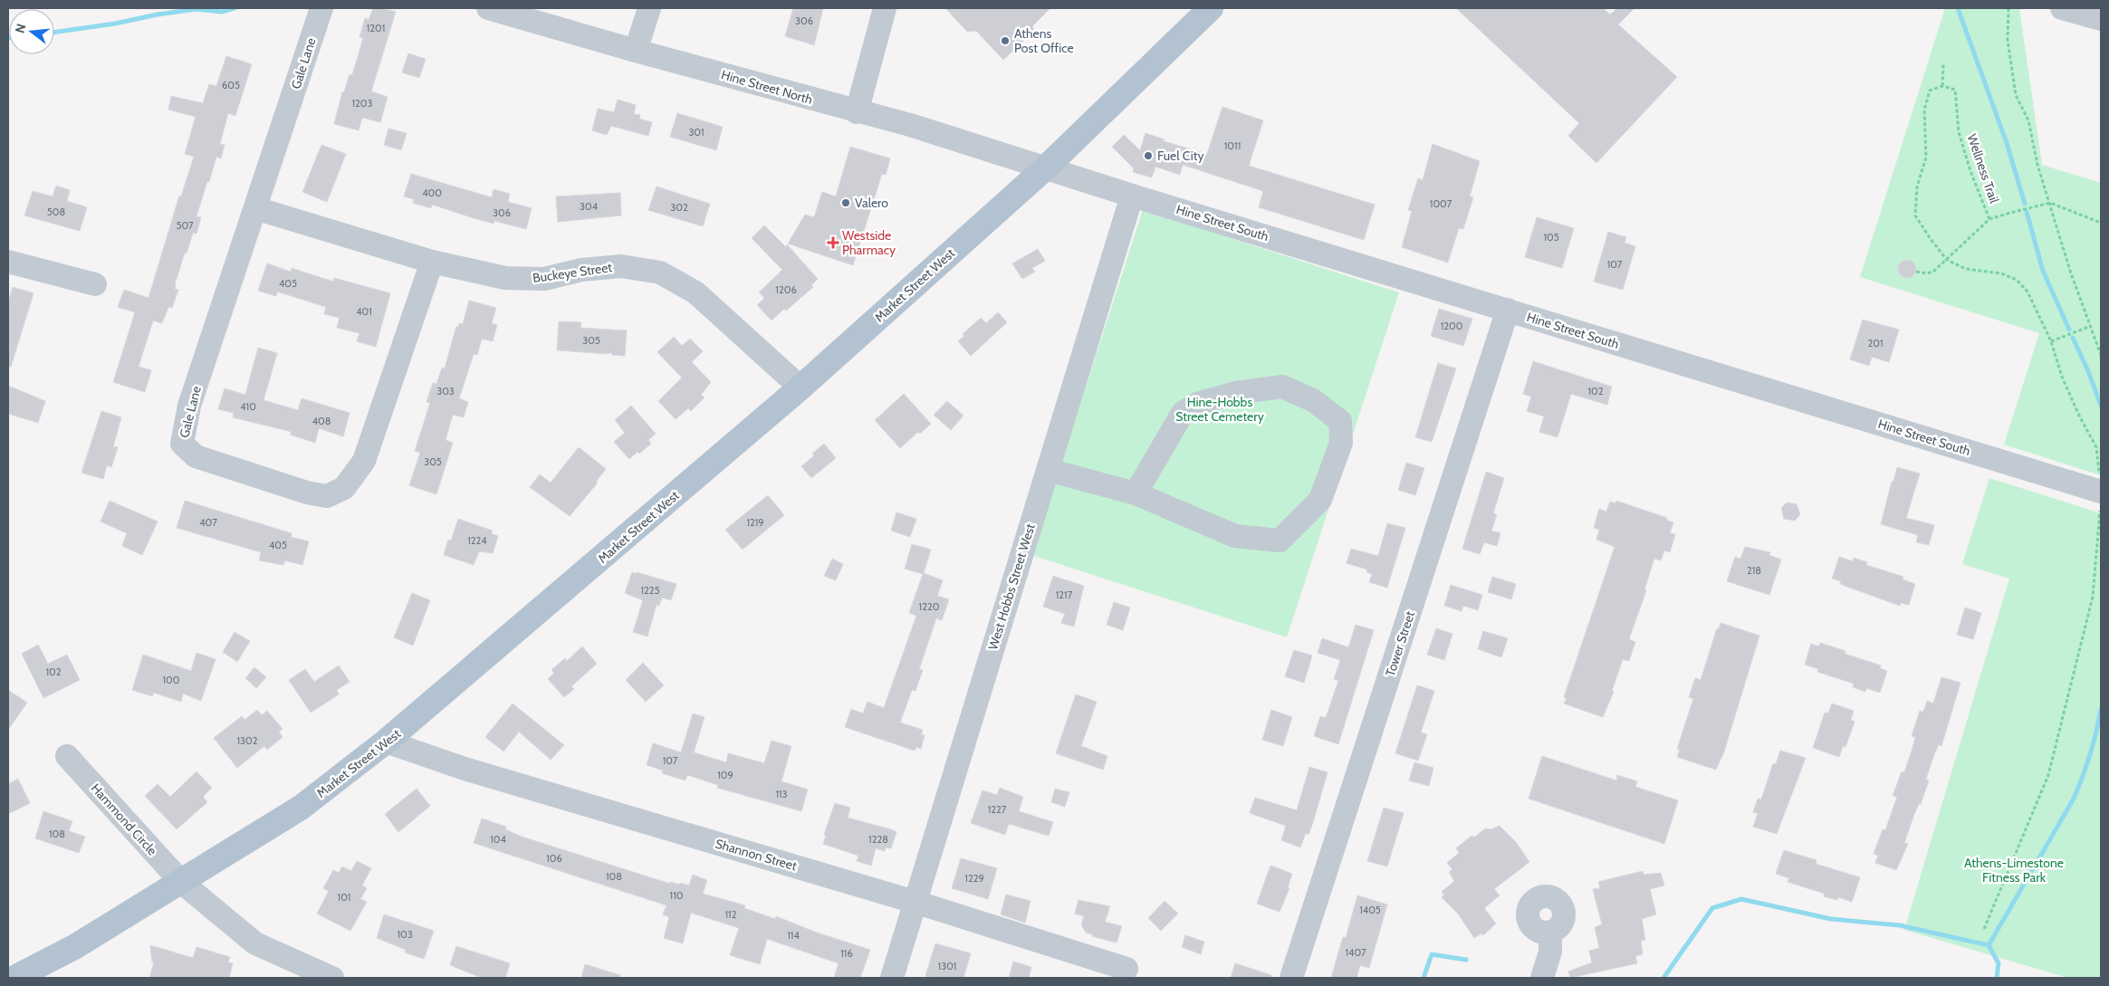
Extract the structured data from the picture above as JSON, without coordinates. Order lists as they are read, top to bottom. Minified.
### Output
{"streets":{"main road":["Market Street West"],"street":["Gale Lane","Hine Street North","Hine Street South","Buckeye Street","West Hobbs Street West","Tower Street","Hammond Circle","Shannon Street"],"path":["Wellness Trail"]},"crossings":[["Gale Lane","Buckeye Street"],["Hine Street North","Hine Street South"],["Hine Street North","Market Street West"],["Hine Street South","Market Street West"],["Hine Street South","West Hobbs Street West"],["Hine Street South","Tower Street"],["Buckeye Street","Market Street West"],["Market Street West","Hammond Circle"],["Market Street West","Shannon Street"],["West Hobbs Street West","Shannon Street"]],"parks":["Hine-Hobbs Street Cemetery","Athens-Limestone Fitness Park"],"places":{"other":["Athens Post Office","Fuel City","Valero"],"health":["Westside Pharmacy"]},"house_numbers":["306","1201","605","1203","301","1011","400","1007","304","302","508","306","507","105","107","405","1206","401","1200","305","201","303","102","410","408","305","407","1219","1224","405","218","1225","1217","1220","102","100","1302","107","109","113","1227","108","104","1228","106","108","1229","110","101","1405","112","103","114","1407","116","1301"],"north":"left"}
